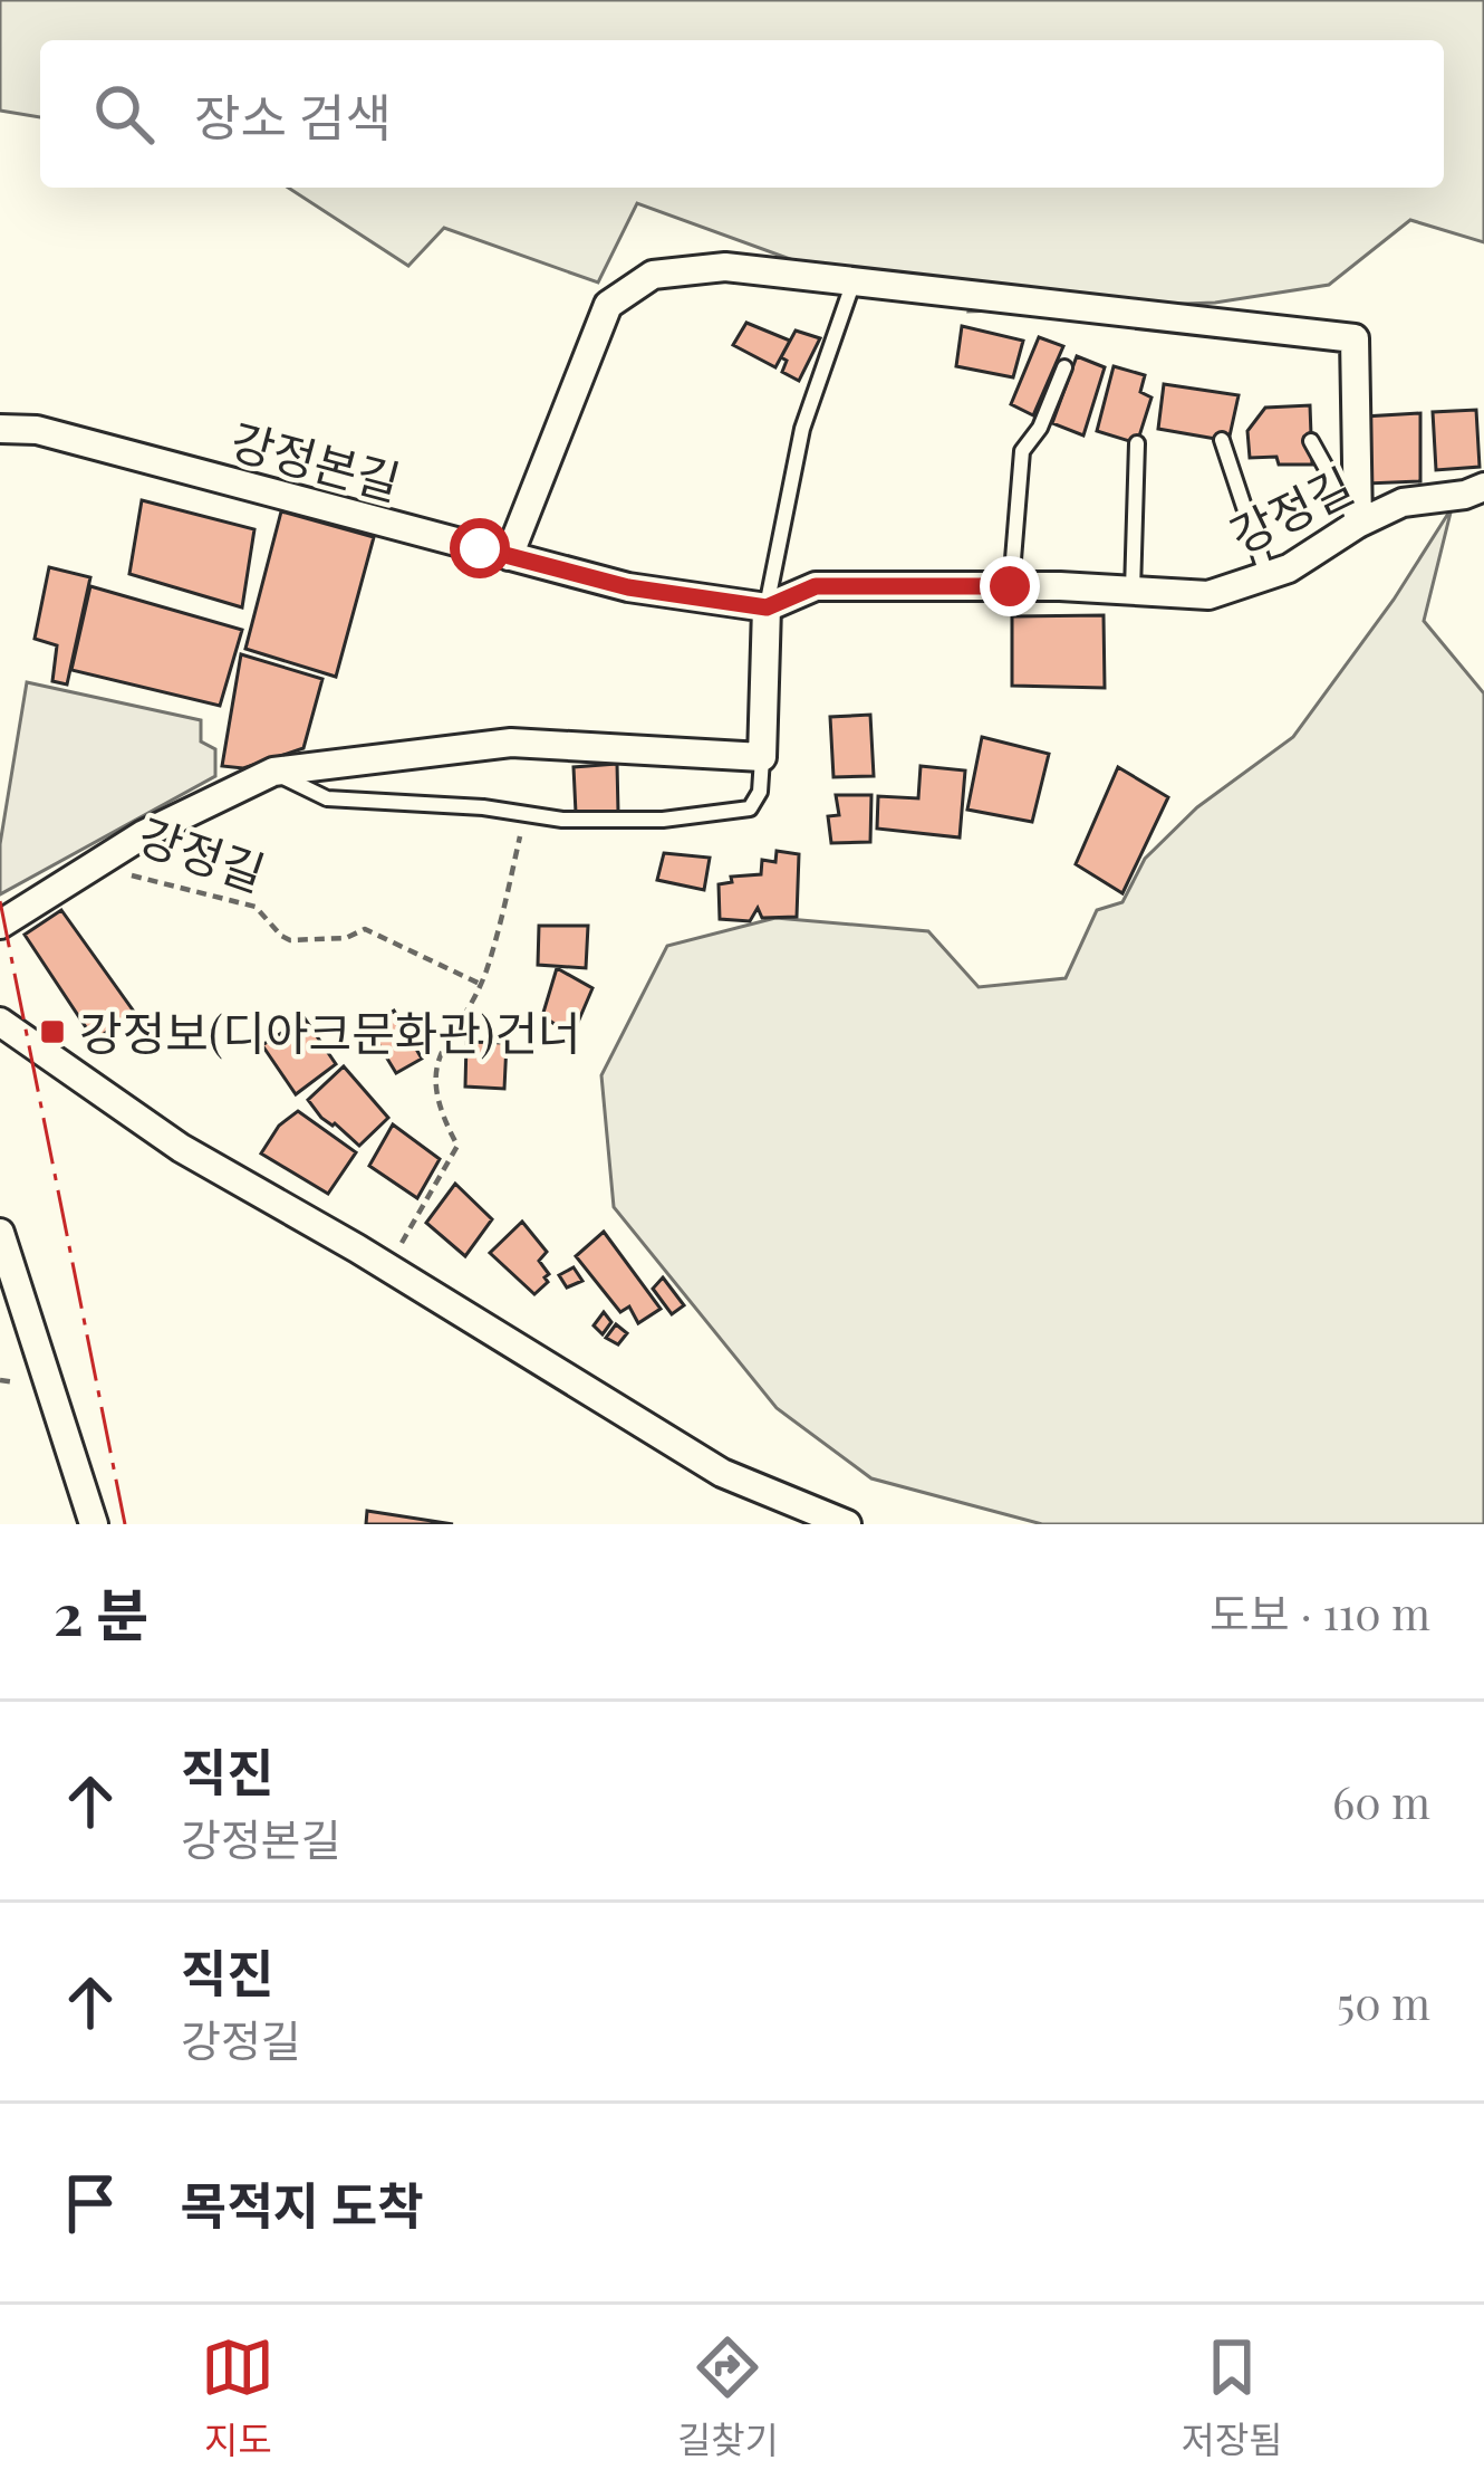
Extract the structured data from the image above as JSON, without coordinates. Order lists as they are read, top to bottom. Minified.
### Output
{"streets":{"street":["강정본길","강정길"]},"crossings":[["강정본길","강정길"]],"places":{"transit":["강정보(디아크문화관)건너"]},"page":{"search":"장소 검색","heading":["2 분","도보 · 110 m"],"list":[["직진","강정본길","60 m"],["직진","강정길","50 m"],"목적지 도착"],"nav":["지도","길찾기","저장됨"]}}
